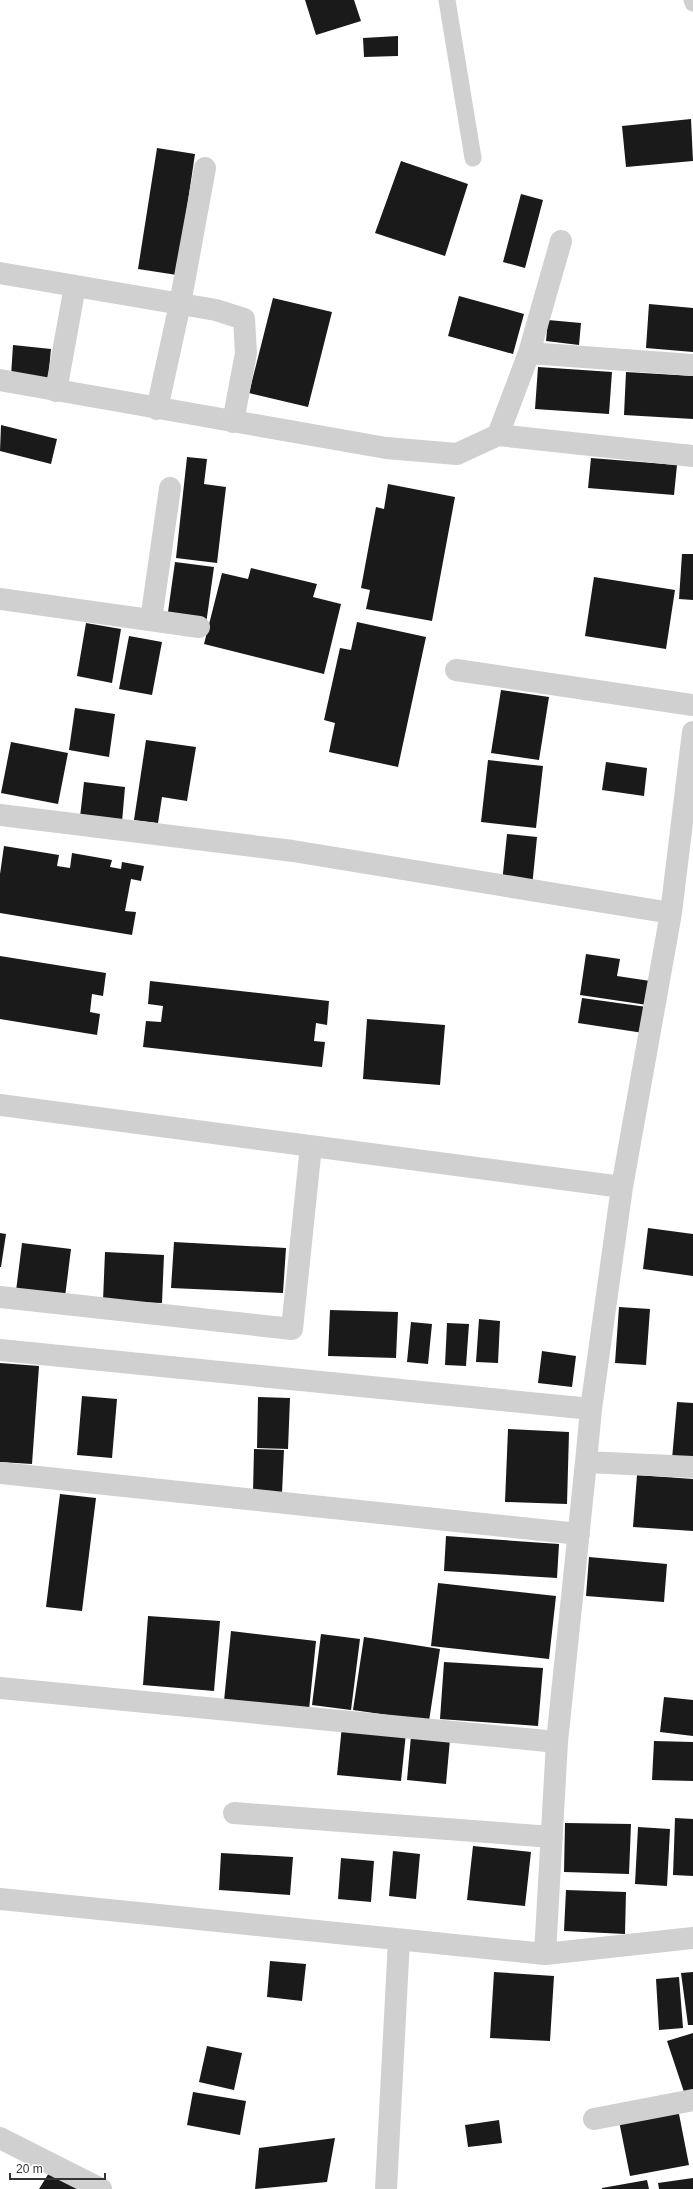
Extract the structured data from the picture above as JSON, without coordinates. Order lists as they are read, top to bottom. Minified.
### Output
{"scale_bar":"20 m"}
